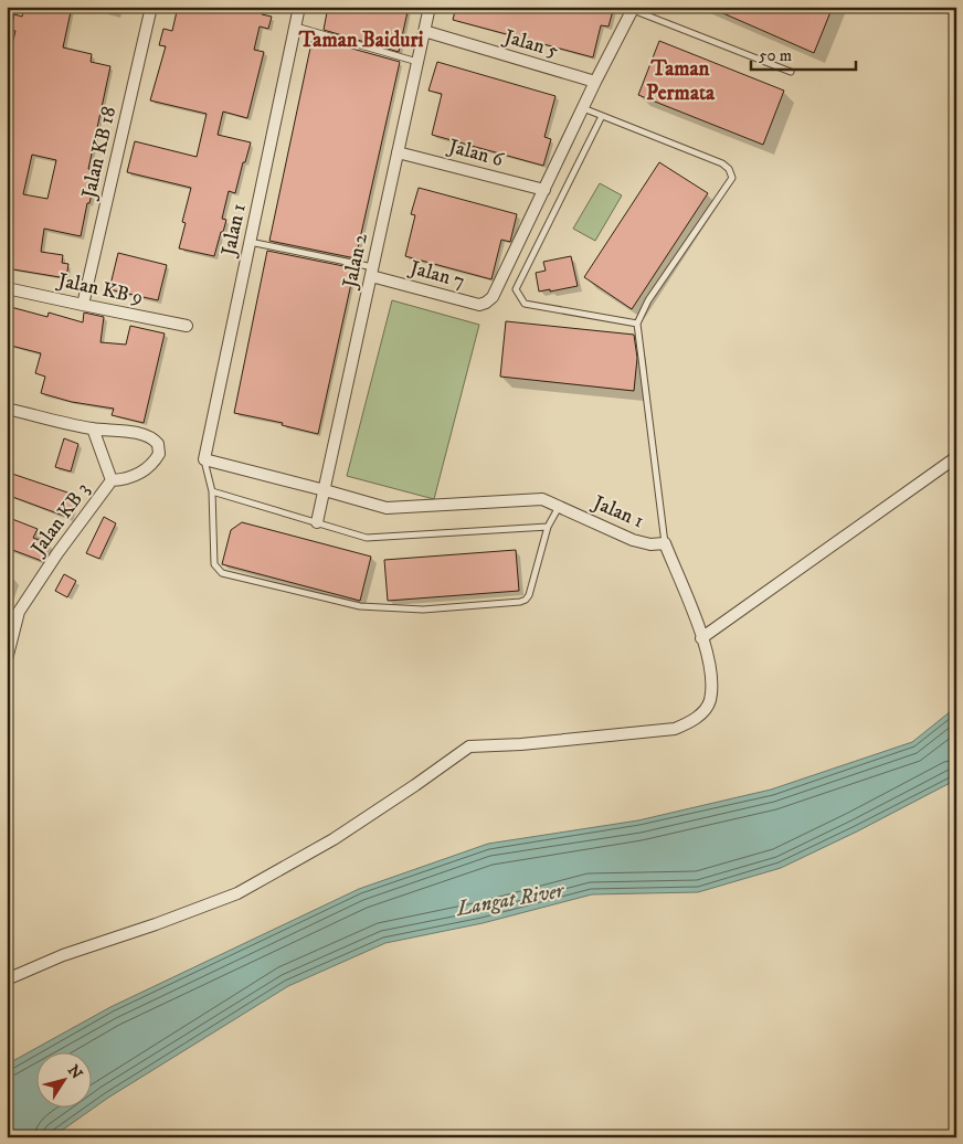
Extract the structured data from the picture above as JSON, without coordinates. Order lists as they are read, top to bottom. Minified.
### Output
{"streets":{"street":["Jalan 5","Jalan KB 18","Jalan 6","Jalan 1","Jalan 2","Jalan 7","Jalan KB 9","Jalan KB 3"]},"crossings":[["Jalan 5","Jalan 2"],["Jalan KB 18","Jalan KB 9"],["Jalan 6","Jalan 2"],["Jalan 6","Jalan 7"],["Jalan 1","Jalan 2"],["Jalan 2","Jalan 7"]],"districts":["Taman Baiduri","Taman Permata"],"water":["Langat River"],"scale_bar":"50 m","north":"top right"}
